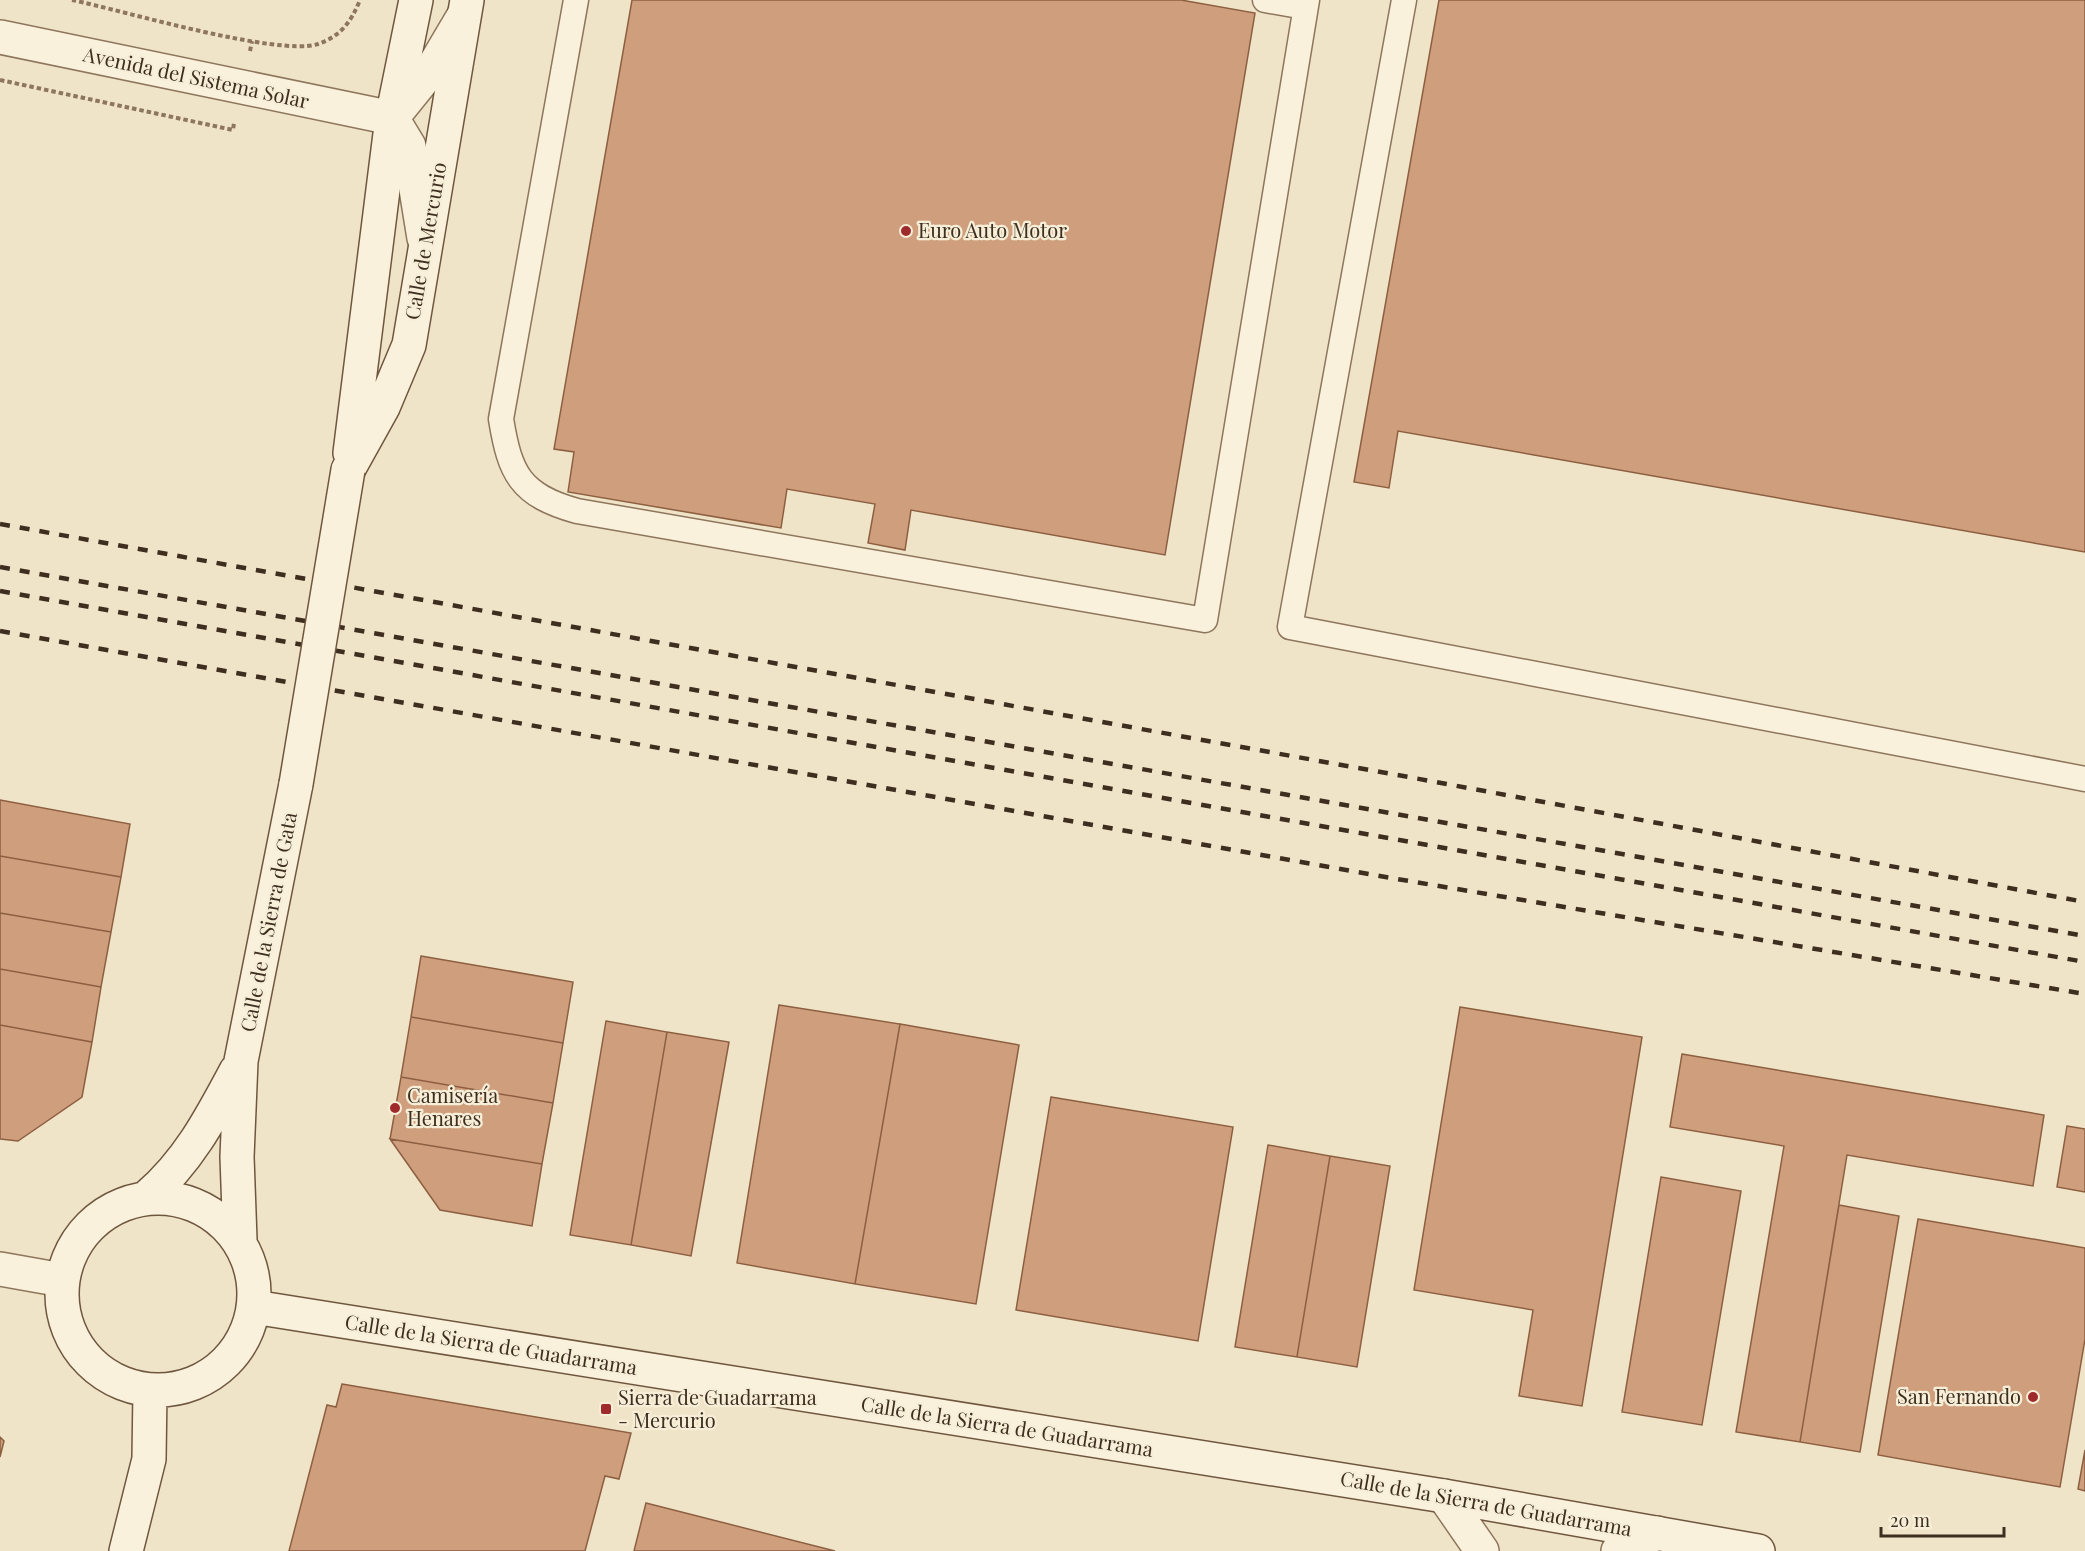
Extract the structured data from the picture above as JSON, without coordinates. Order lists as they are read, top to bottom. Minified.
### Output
{"streets":{"street":["Avenida del Sistema Solar","Calle de Mercurio","Calle de la Sierra de Gata","Calle de la Sierra de Guadarrama"]},"crossings":[["Avenida del Sistema Solar","Calle de Mercurio"],["Calle de Mercurio","Calle de la Sierra de Gata"],["Calle de la Sierra de Gata","Calle de la Sierra de Guadarrama"]],"places":{"other":["Euro Auto Motor","Camisería Henares","San Fernando"],"transit":["Sierra de Guadarrama - Mercurio"]},"scale_bar":"20 m"}
